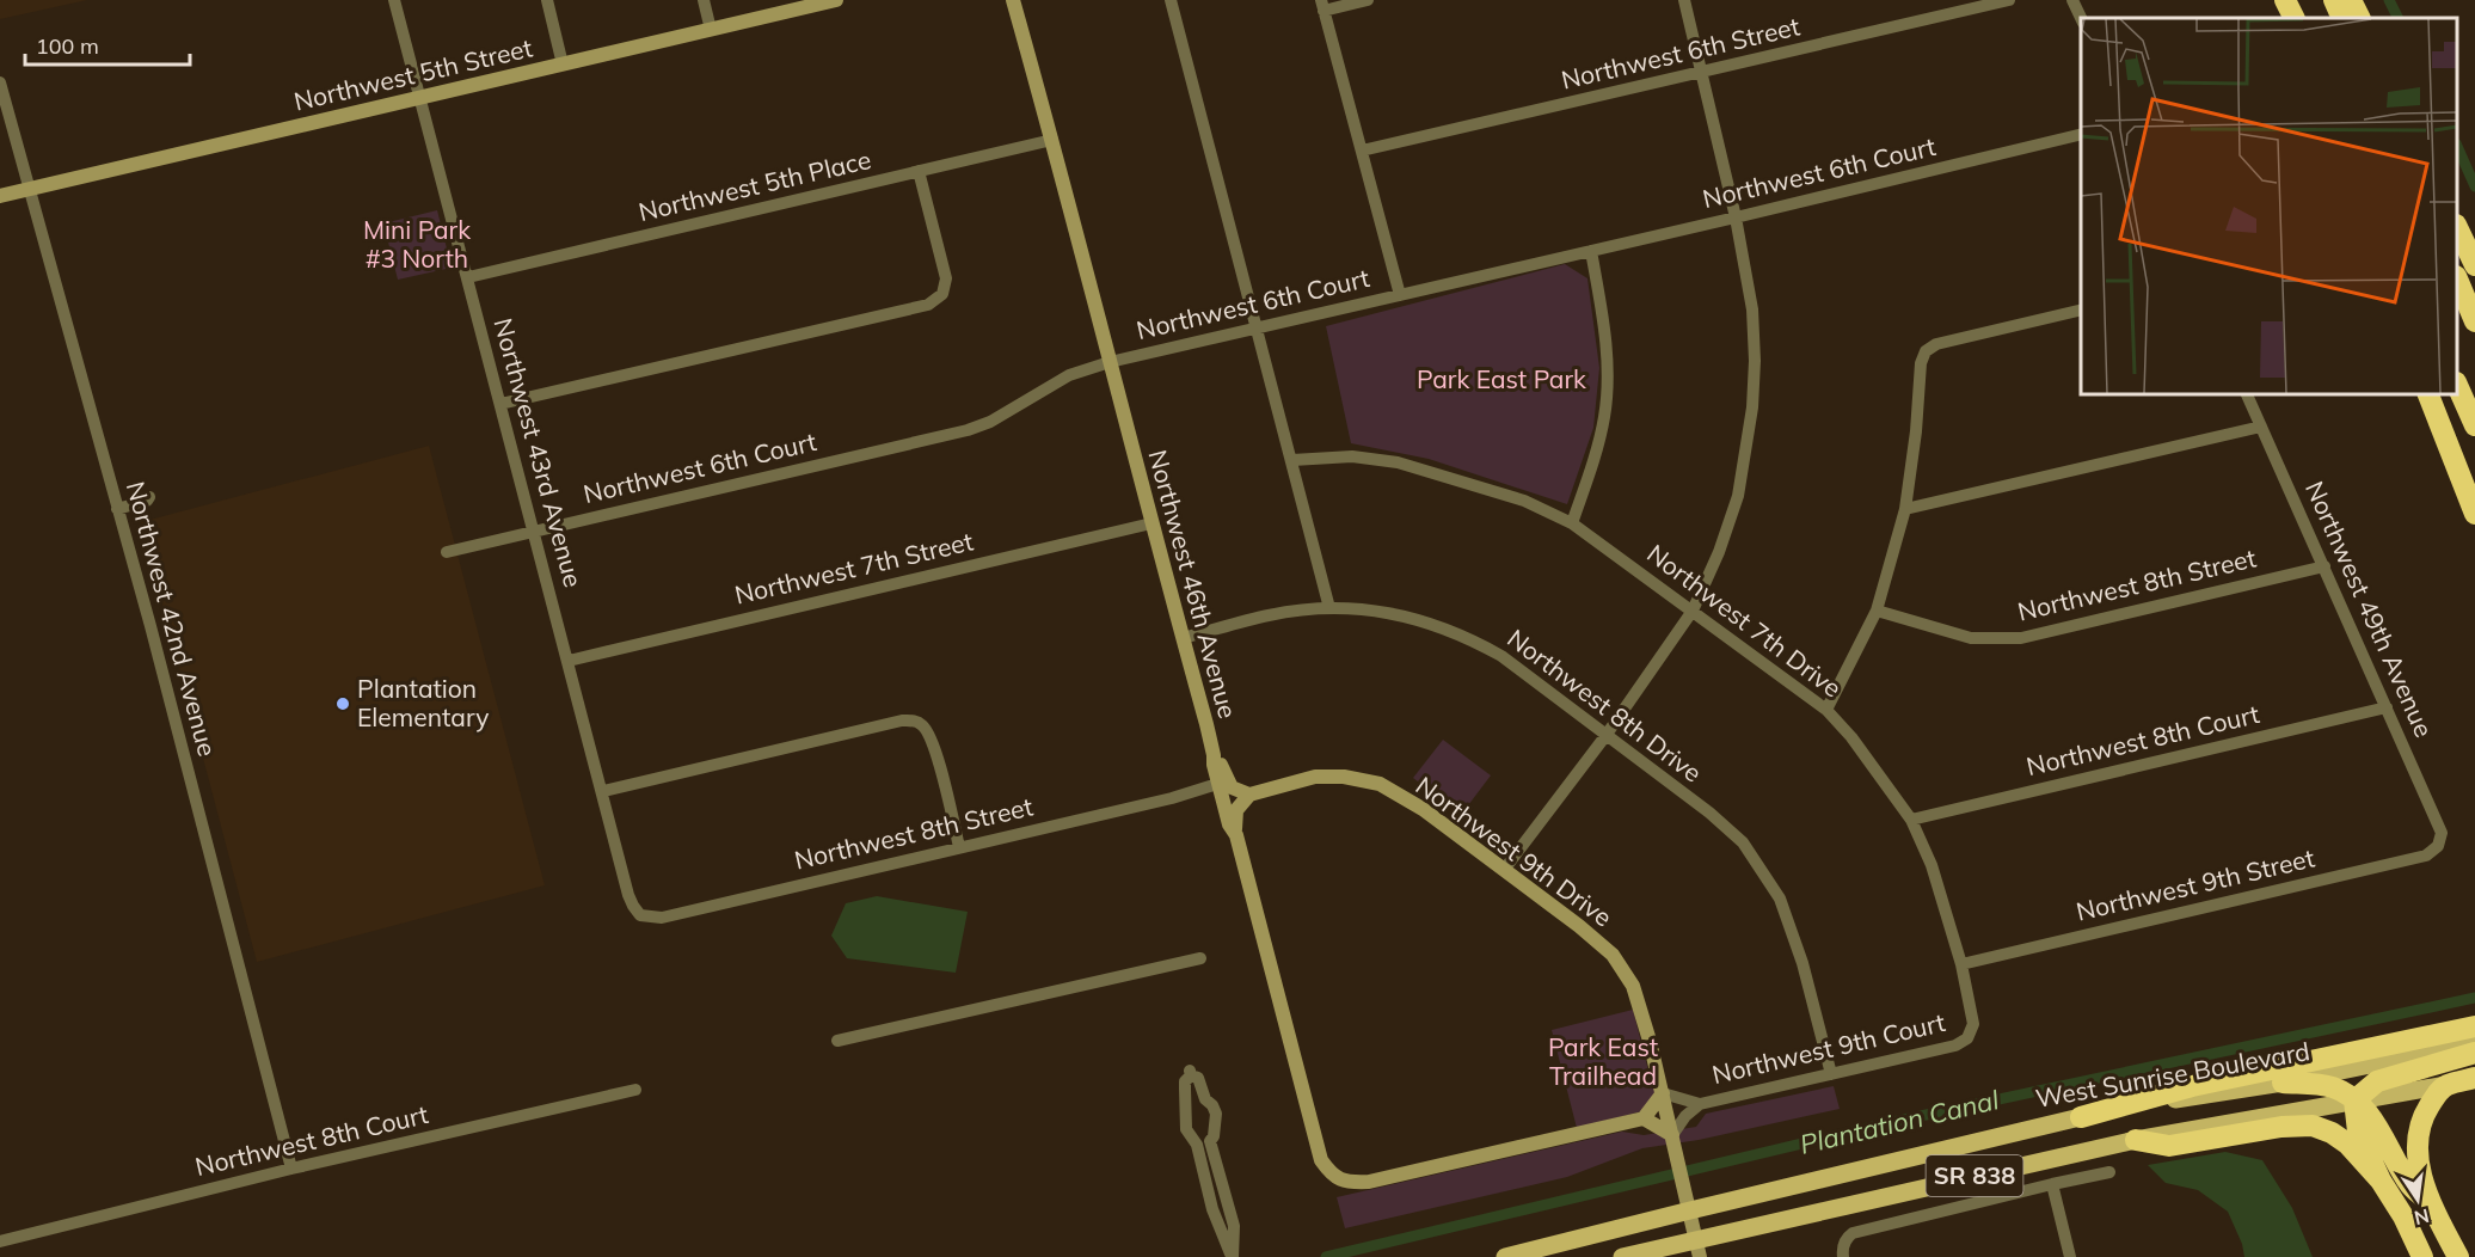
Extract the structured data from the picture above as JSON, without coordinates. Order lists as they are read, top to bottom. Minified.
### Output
{"streets":{"highway":["SR 838"],"main road":["West Sunrise Boulevard"],"street":["Northwest 6th Street","Northwest 5th Street","Northwest 6th Court","Northwest 5th Place","Northwest 43rd Avenue","Northwest 7th Street","Northwest 46th Avenue","Northwest 8th Street","Northwest 49th Avenue","Northwest 42nd Avenue","Northwest 7th Drive","Northwest 8th Drive","Northwest 8th Court","Northwest 9th Drive","Northwest 9th Street","Northwest 9th Court"]},"crossings":[["Northwest 5th Street","Northwest 43rd Avenue"],["Northwest 5th Street","Northwest 42nd Avenue"],["Northwest 6th Court","Northwest 43rd Avenue"],["Northwest 6th Court","Northwest 46th Avenue"],["Northwest 5th Place","Northwest 43rd Avenue"],["Northwest 5th Place","Northwest 46th Avenue"],["Northwest 43rd Avenue","Northwest 7th Street"],["Northwest 43rd Avenue","Northwest 8th Street"],["Northwest 7th Street","Northwest 46th Avenue"],["Northwest 46th Avenue","Northwest 8th Street"],["Northwest 46th Avenue","Northwest 8th Drive"],["Northwest 8th Street","Northwest 49th Avenue"],["Northwest 49th Avenue","Northwest 8th Court"],["Northwest 49th Avenue","Northwest 9th Street"],["Northwest 42nd Avenue","Northwest 8th Court"],["Northwest 7th Drive","Northwest 8th Court"],["Northwest 7th Drive","Northwest 9th Street"],["Northwest 7th Drive","Northwest 9th Court"],["Northwest 8th Drive","Northwest 9th Court"],["Northwest 9th Drive","Northwest 9th Court"],["Northwest 9th Drive","West Sunrise Boulevard"],["Northwest 9th Drive","SR 838"]],"water":["Plantation Canal"],"parks":["Mini Park #3 North","Park East Park","Park East Trailhead"],"places":["Plantation Elementary"],"scale_bar":"100 m","north":"bottom"}
